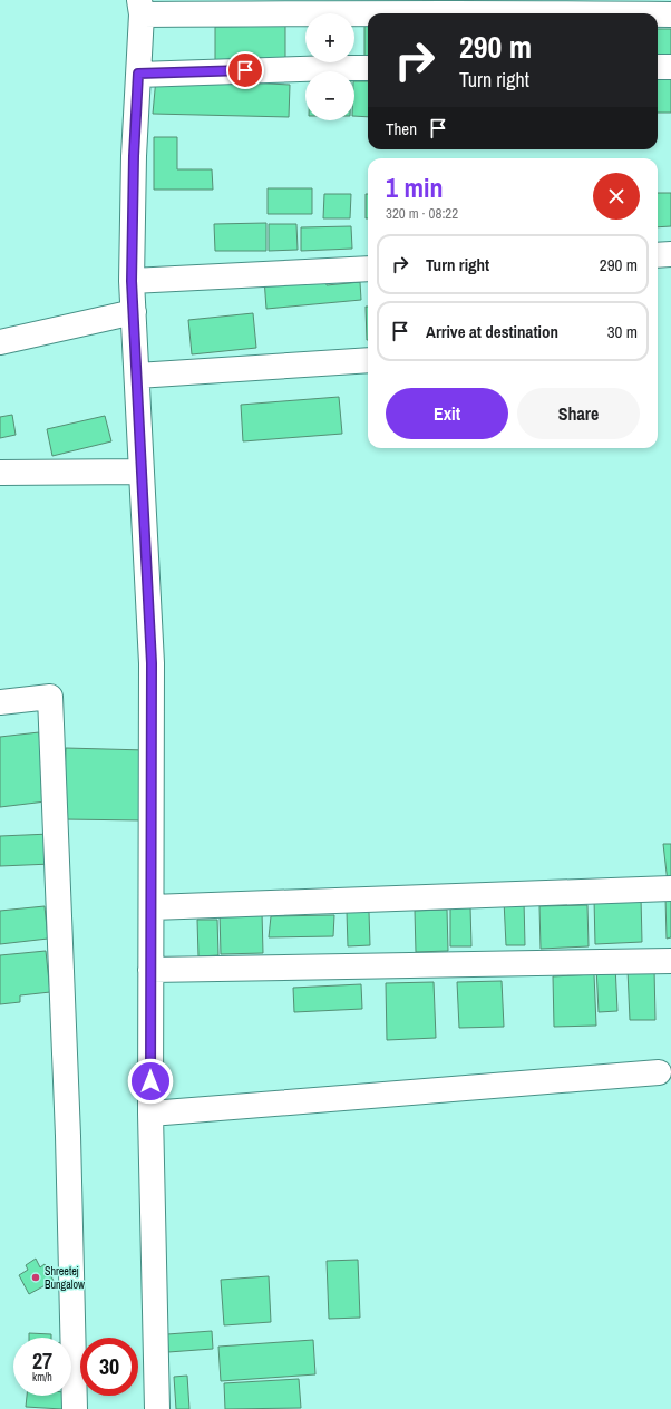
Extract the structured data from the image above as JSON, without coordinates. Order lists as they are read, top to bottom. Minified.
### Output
{"places":["Shreetej Bungalow"],"page":{"map_buttons":["+","−"],"turn":["290 m","Turn right"],"then":"Then","heading":["1 min","320 m · 08:22"],"list":[{"name":"Turn right","value":"290 m"},{"name":"Arrive at destination","value":"30 m"}],"buttons":["Exit","Share"],"speed":"27 km/h","limit":"30"}}
